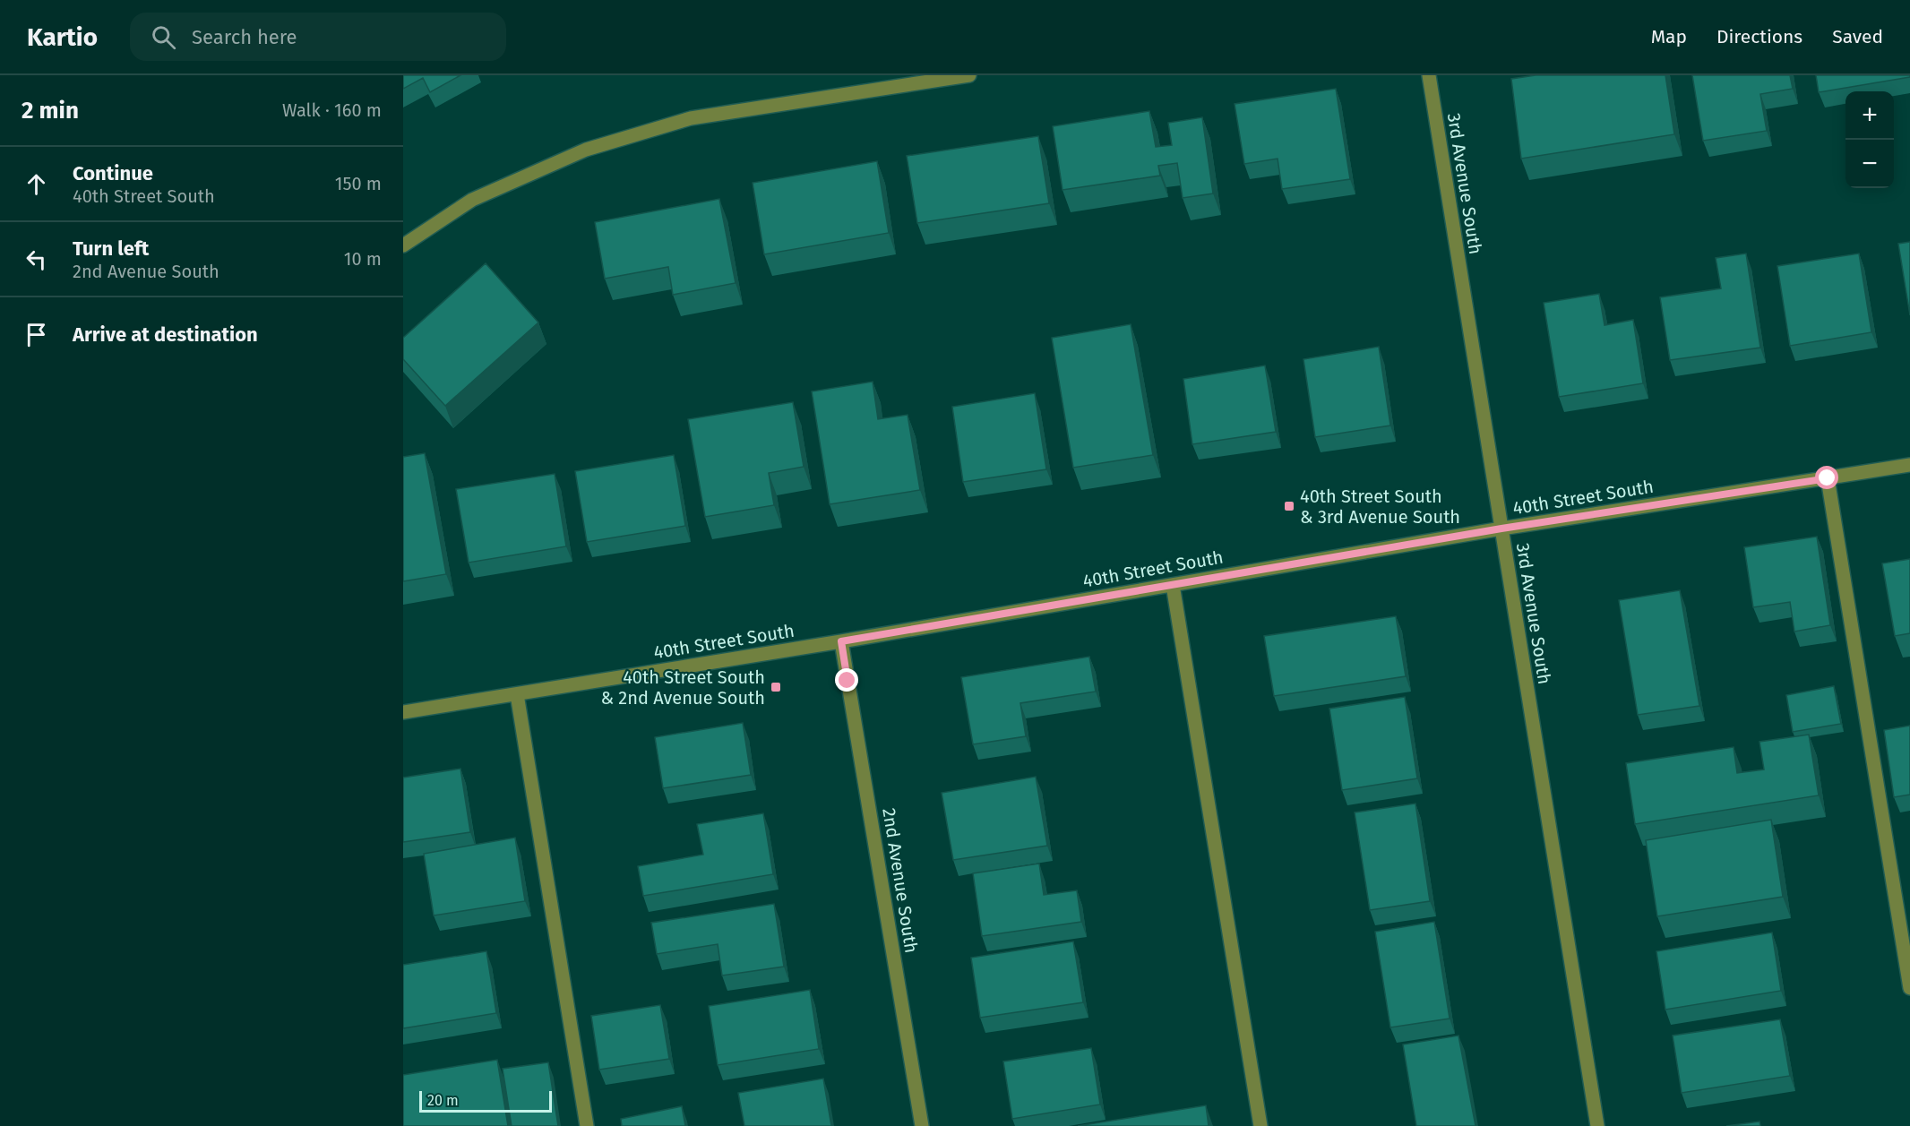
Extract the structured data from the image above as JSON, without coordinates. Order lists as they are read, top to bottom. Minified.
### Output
{"streets":{"street":["3rd Avenue South","40th Street South","2nd Avenue South"]},"crossings":[["3rd Avenue South","40th Street South"],["40th Street South","2nd Avenue South"]],"places":{"transit":["40th Street South & 3rd Avenue South","40th Street South & 2nd Avenue South"]},"scale_bar":"20 m","page":{"header":"Kartio","search":"Search here","nav":["Map","Directions","Saved"],"heading":["2 min","Walk · 160 m"],"map_buttons":["+","−"],"list":[["Continue","40th Street South","150 m"],["Turn left","2nd Avenue South","10 m"],"Arrive at destination"],"scale":"20 m"}}
